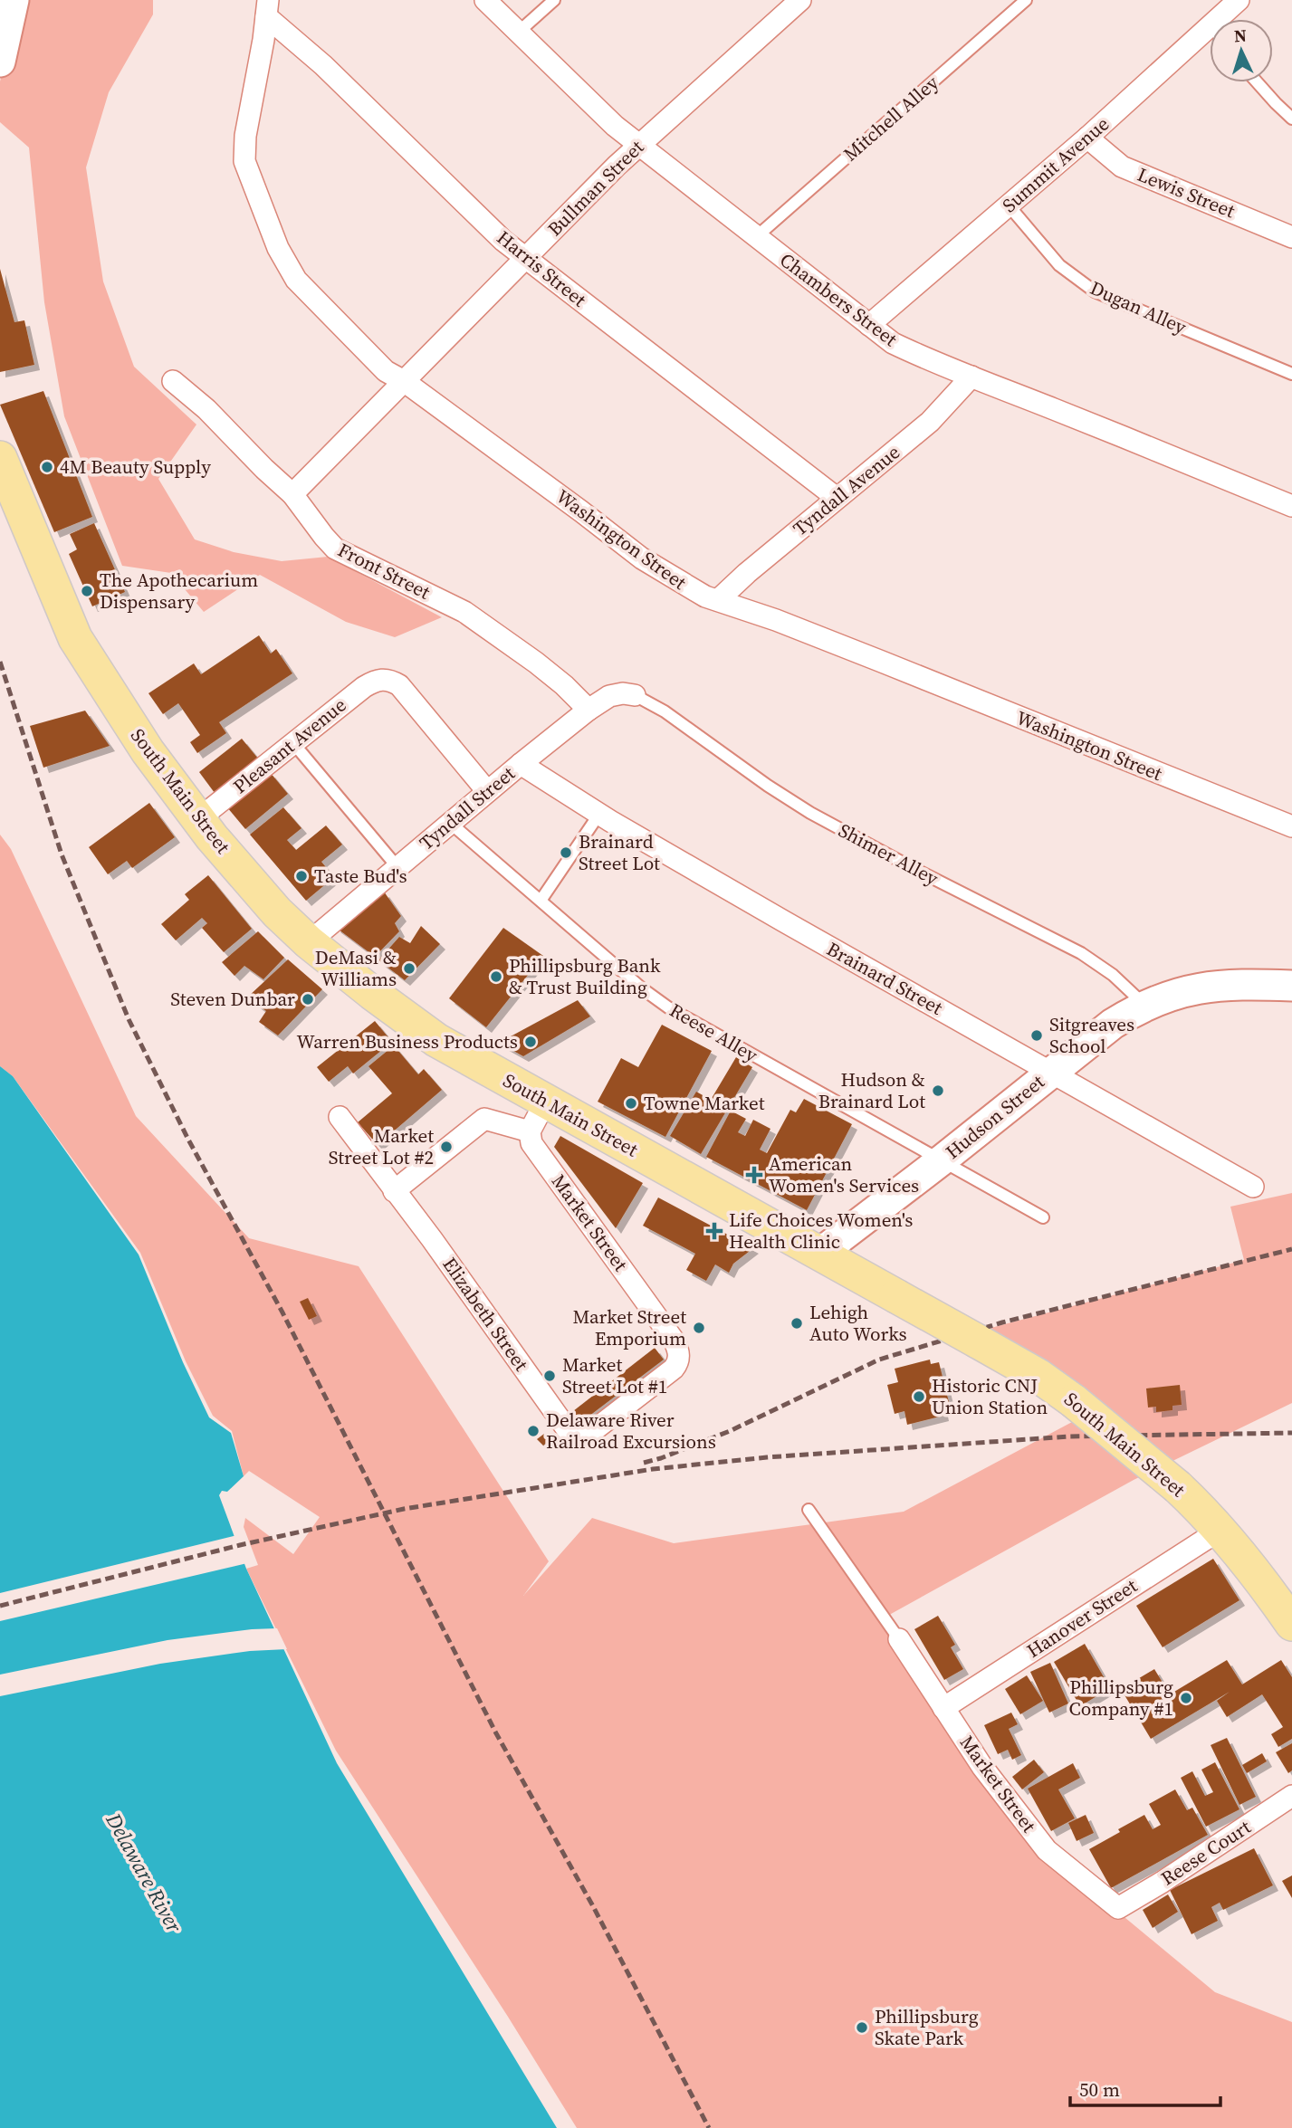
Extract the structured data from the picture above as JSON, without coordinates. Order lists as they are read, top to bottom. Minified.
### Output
{"streets":{"main road":["South Main Street"],"street":["Summit Avenue","Bullman Street","Lewis Street","Harris Street","Chambers Street","Tyndall Avenue","Washington Street","Front Street","Pleasant Avenue","Tyndall Street","Brainard Street","Hudson Street","Market Street","Elizabeth Street","Hanover Street","Reese Court"],"lane":["Mitchell Alley","Dugan Alley","Shimer Alley","Reese Alley"]},"crossings":[["Mitchell Alley","Chambers Street"],["Summit Avenue","Lewis Street"],["Summit Avenue","Chambers Street"],["Summit Avenue","Dugan Alley"],["Bullman Street","Harris Street"],["Bullman Street","Chambers Street"],["Bullman Street","Washington Street"],["Bullman Street","Front Street"],["Harris Street","Tyndall Avenue"],["Harris Street","Washington Street"],["Chambers Street","Tyndall Avenue"],["Tyndall Avenue","Washington Street"],["Front Street","Tyndall Street"],["Pleasant Avenue","South Main Street"],["Pleasant Avenue","Tyndall Street"],["South Main Street","Tyndall Street"],["South Main Street","Hudson Street"],["South Main Street","Hanover Street"],["Tyndall Street","Shimer Alley"],["Tyndall Street","Brainard Street"],["Tyndall Street","Reese Alley"],["Shimer Alley","Hudson Street"],["Brainard Street","Hudson Street"],["Reese Alley","Hudson Street"],["Market Street","Elizabeth Street"],["Market Street","Hanover Street"],["Market Street","Reese Court"]],"water":["Delaware River"],"places":{"other":["4M Beauty Supply","The Apothecarium Dispensary","Brainard Street Lot","Taste Bud's","DeMasi & Williams","Phillipsburg Bank & Trust Building","Steven Dunbar","Sitgreaves School","Warren Business Products","Hudson & Brainard Lot","Towne Market","Market Street Lot #2","Lehigh Auto Works","Market Street Emporium","Market Street Lot #1","Historic CNJ Union Station","Delaware River Railroad Excursions","Phillipsburg Company #1","Phillipsburg Skate Park"],"health":["American Women's Services","Life Choices Women's Health Clinic"]},"scale_bar":"50 m","north":"top"}
